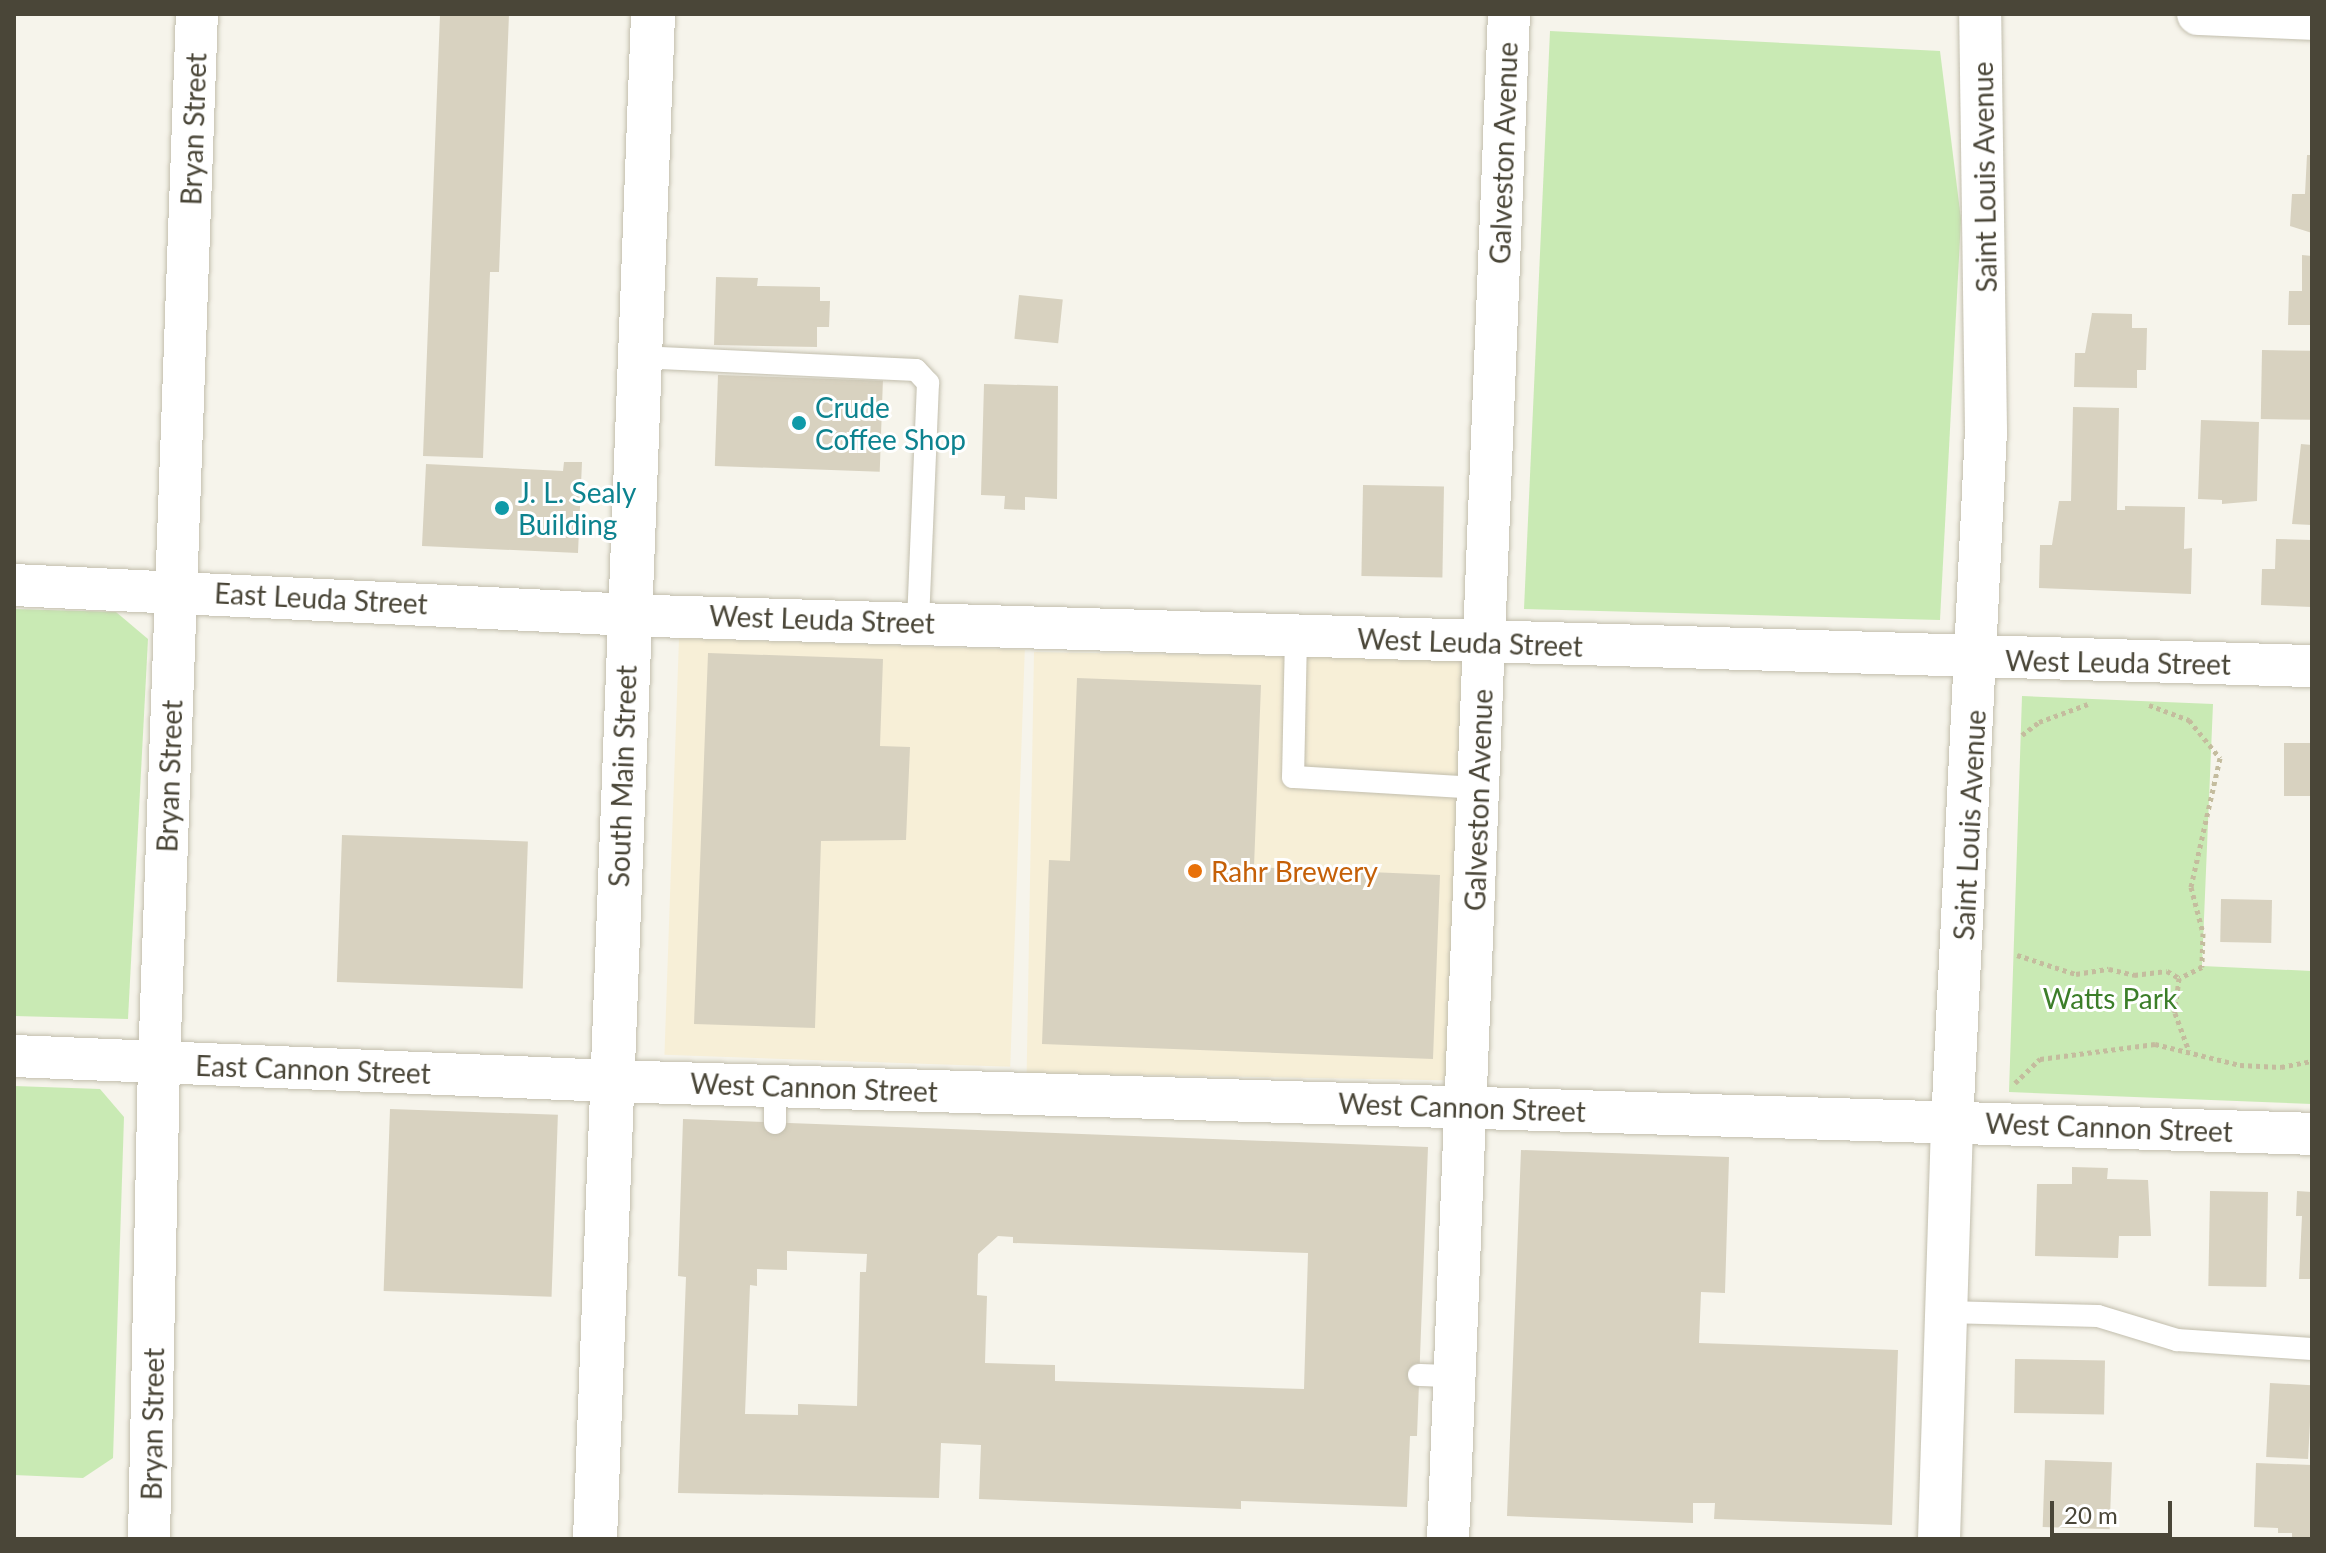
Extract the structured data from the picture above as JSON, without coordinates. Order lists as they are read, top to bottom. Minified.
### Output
{"streets":{"street":["Bryan Street","Galveston Avenue","Saint Louis Avenue","East Leuda Street","West Leuda Street","South Main Street","East Cannon Street","West Cannon Street"]},"crossings":[["Bryan Street","East Leuda Street"],["Bryan Street","East Cannon Street"],["Galveston Avenue","West Leuda Street"],["Galveston Avenue","West Cannon Street"],["Saint Louis Avenue","West Leuda Street"],["Saint Louis Avenue","West Cannon Street"],["East Leuda Street","West Leuda Street"],["East Leuda Street","South Main Street"],["West Leuda Street","South Main Street"],["South Main Street","East Cannon Street"],["South Main Street","West Cannon Street"],["East Cannon Street","West Cannon Street"]],"parks":["Watts Park"],"places":["Crude Coffee Shop","J. L. Sealy Building","Rahr Brewery"],"scale_bar":"20 m"}
